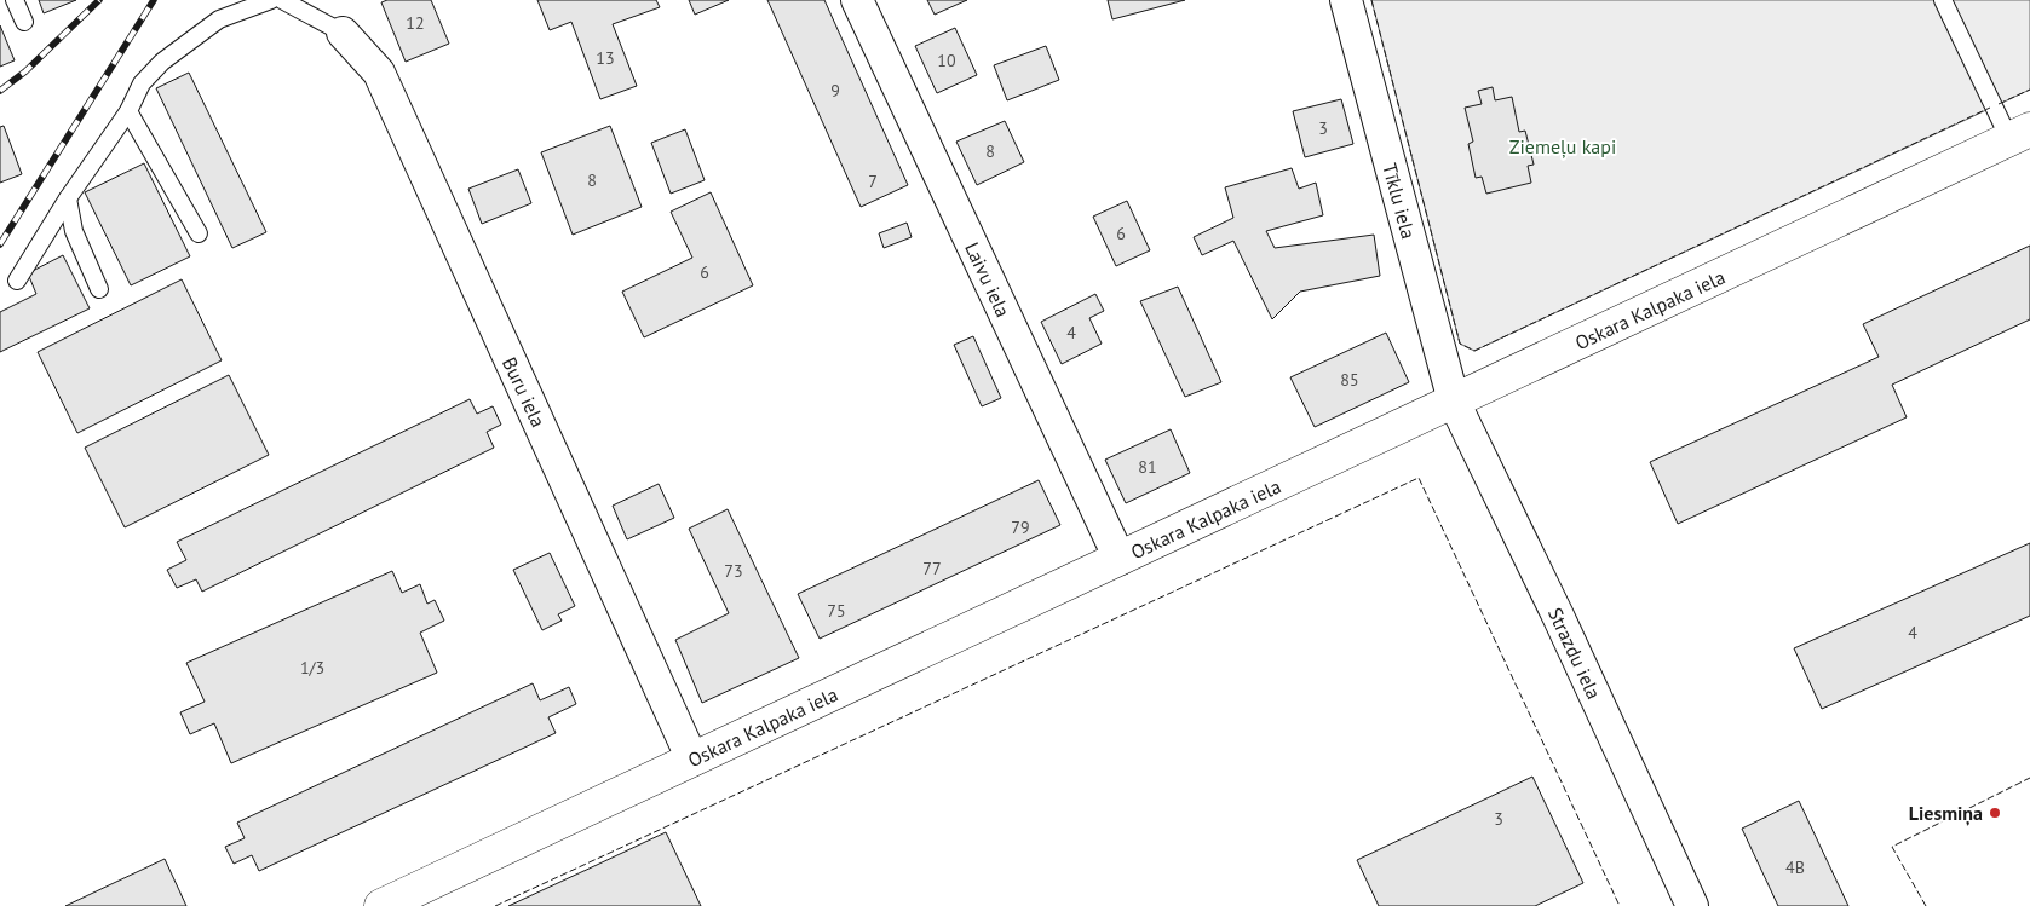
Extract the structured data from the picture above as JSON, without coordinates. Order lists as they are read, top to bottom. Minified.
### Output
{"streets":{"main road":["Oskara Kalpaka iela"],"street":["Tīklu iela","Laivu iela","Buru iela","Strazdu iela"]},"crossings":[["Tīklu iela","Oskara Kalpaka iela"],["Tīklu iela","Strazdu iela"],["Laivu iela","Oskara Kalpaka iela"],["Oskara Kalpaka iela","Buru iela"],["Oskara Kalpaka iela","Strazdu iela"]],"parks":["Ziemeļu kapi"],"places":["Liesmiņa"],"house_numbers":["12","13","10","9","3","8","8","7","6","6","4","85","81","79","77","73","75","4","1/3","3","4B"]}
